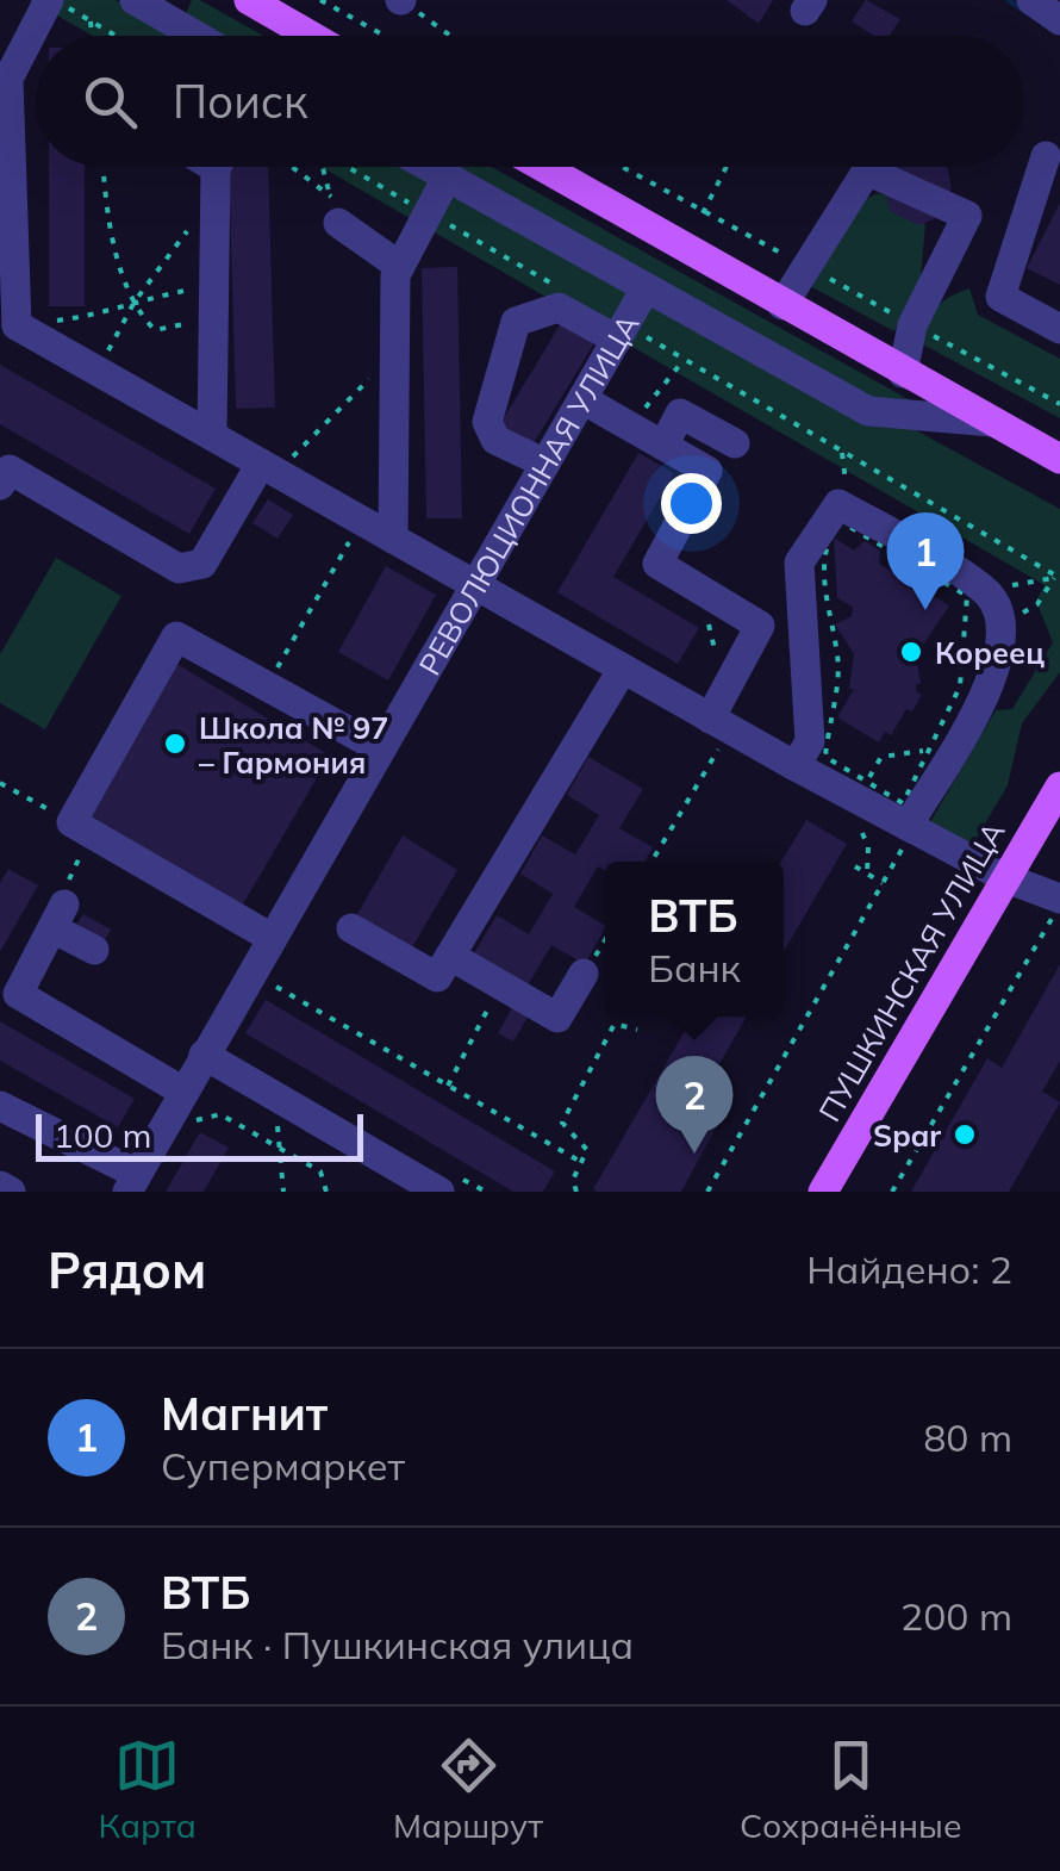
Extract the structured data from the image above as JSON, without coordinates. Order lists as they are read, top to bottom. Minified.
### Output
{"streets":{"main road":["ПУШКИНСКАЯ УЛИЦА"],"street":["РЕВОЛЮЦИОННАЯ УЛИЦА"]},"places":["Кореец","Школа № 97 – Гармония","Spar"],"scale_bar":"100 m","page":{"search":"Поиск","pins":["1","2"],"popup":["ВТБ","Банк"],"scale":"100 m","heading":["Рядом","Найдено: 2"],"list":[{"mark":"1","name":"Магнит","note":"Супермаркет","value":"80 m"},{"mark":"2","name":"ВТБ","note":"Банк · Пушкинская улица","value":"200 m"}],"nav":["Карта","Маршрут","Сохранённые"]}}
